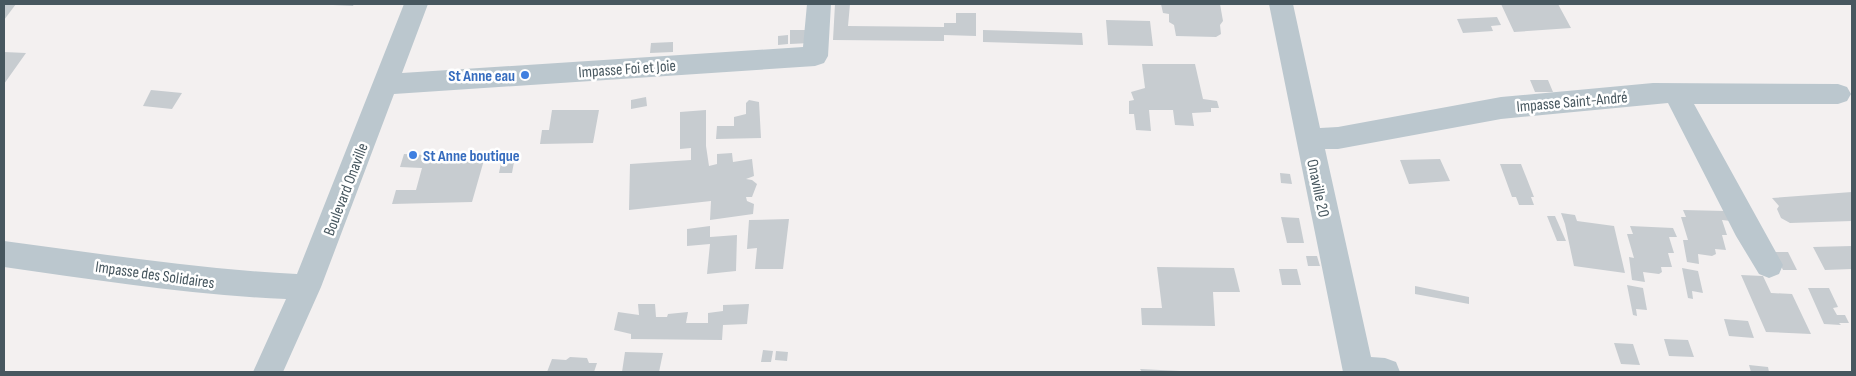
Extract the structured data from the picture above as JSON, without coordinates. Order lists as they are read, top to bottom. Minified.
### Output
{"streets":{"street":["Impasse Foi et Joie","Impasse Saint-André","Onaville 20","Boulevard Onaville","Impasse des Solidaires"]},"crossings":[["Impasse Foi et Joie","Boulevard Onaville"],["Impasse Saint-André","Onaville 20"],["Boulevard Onaville","Impasse des Solidaires"]],"places":["St Anne eau","St Anne boutique"]}
